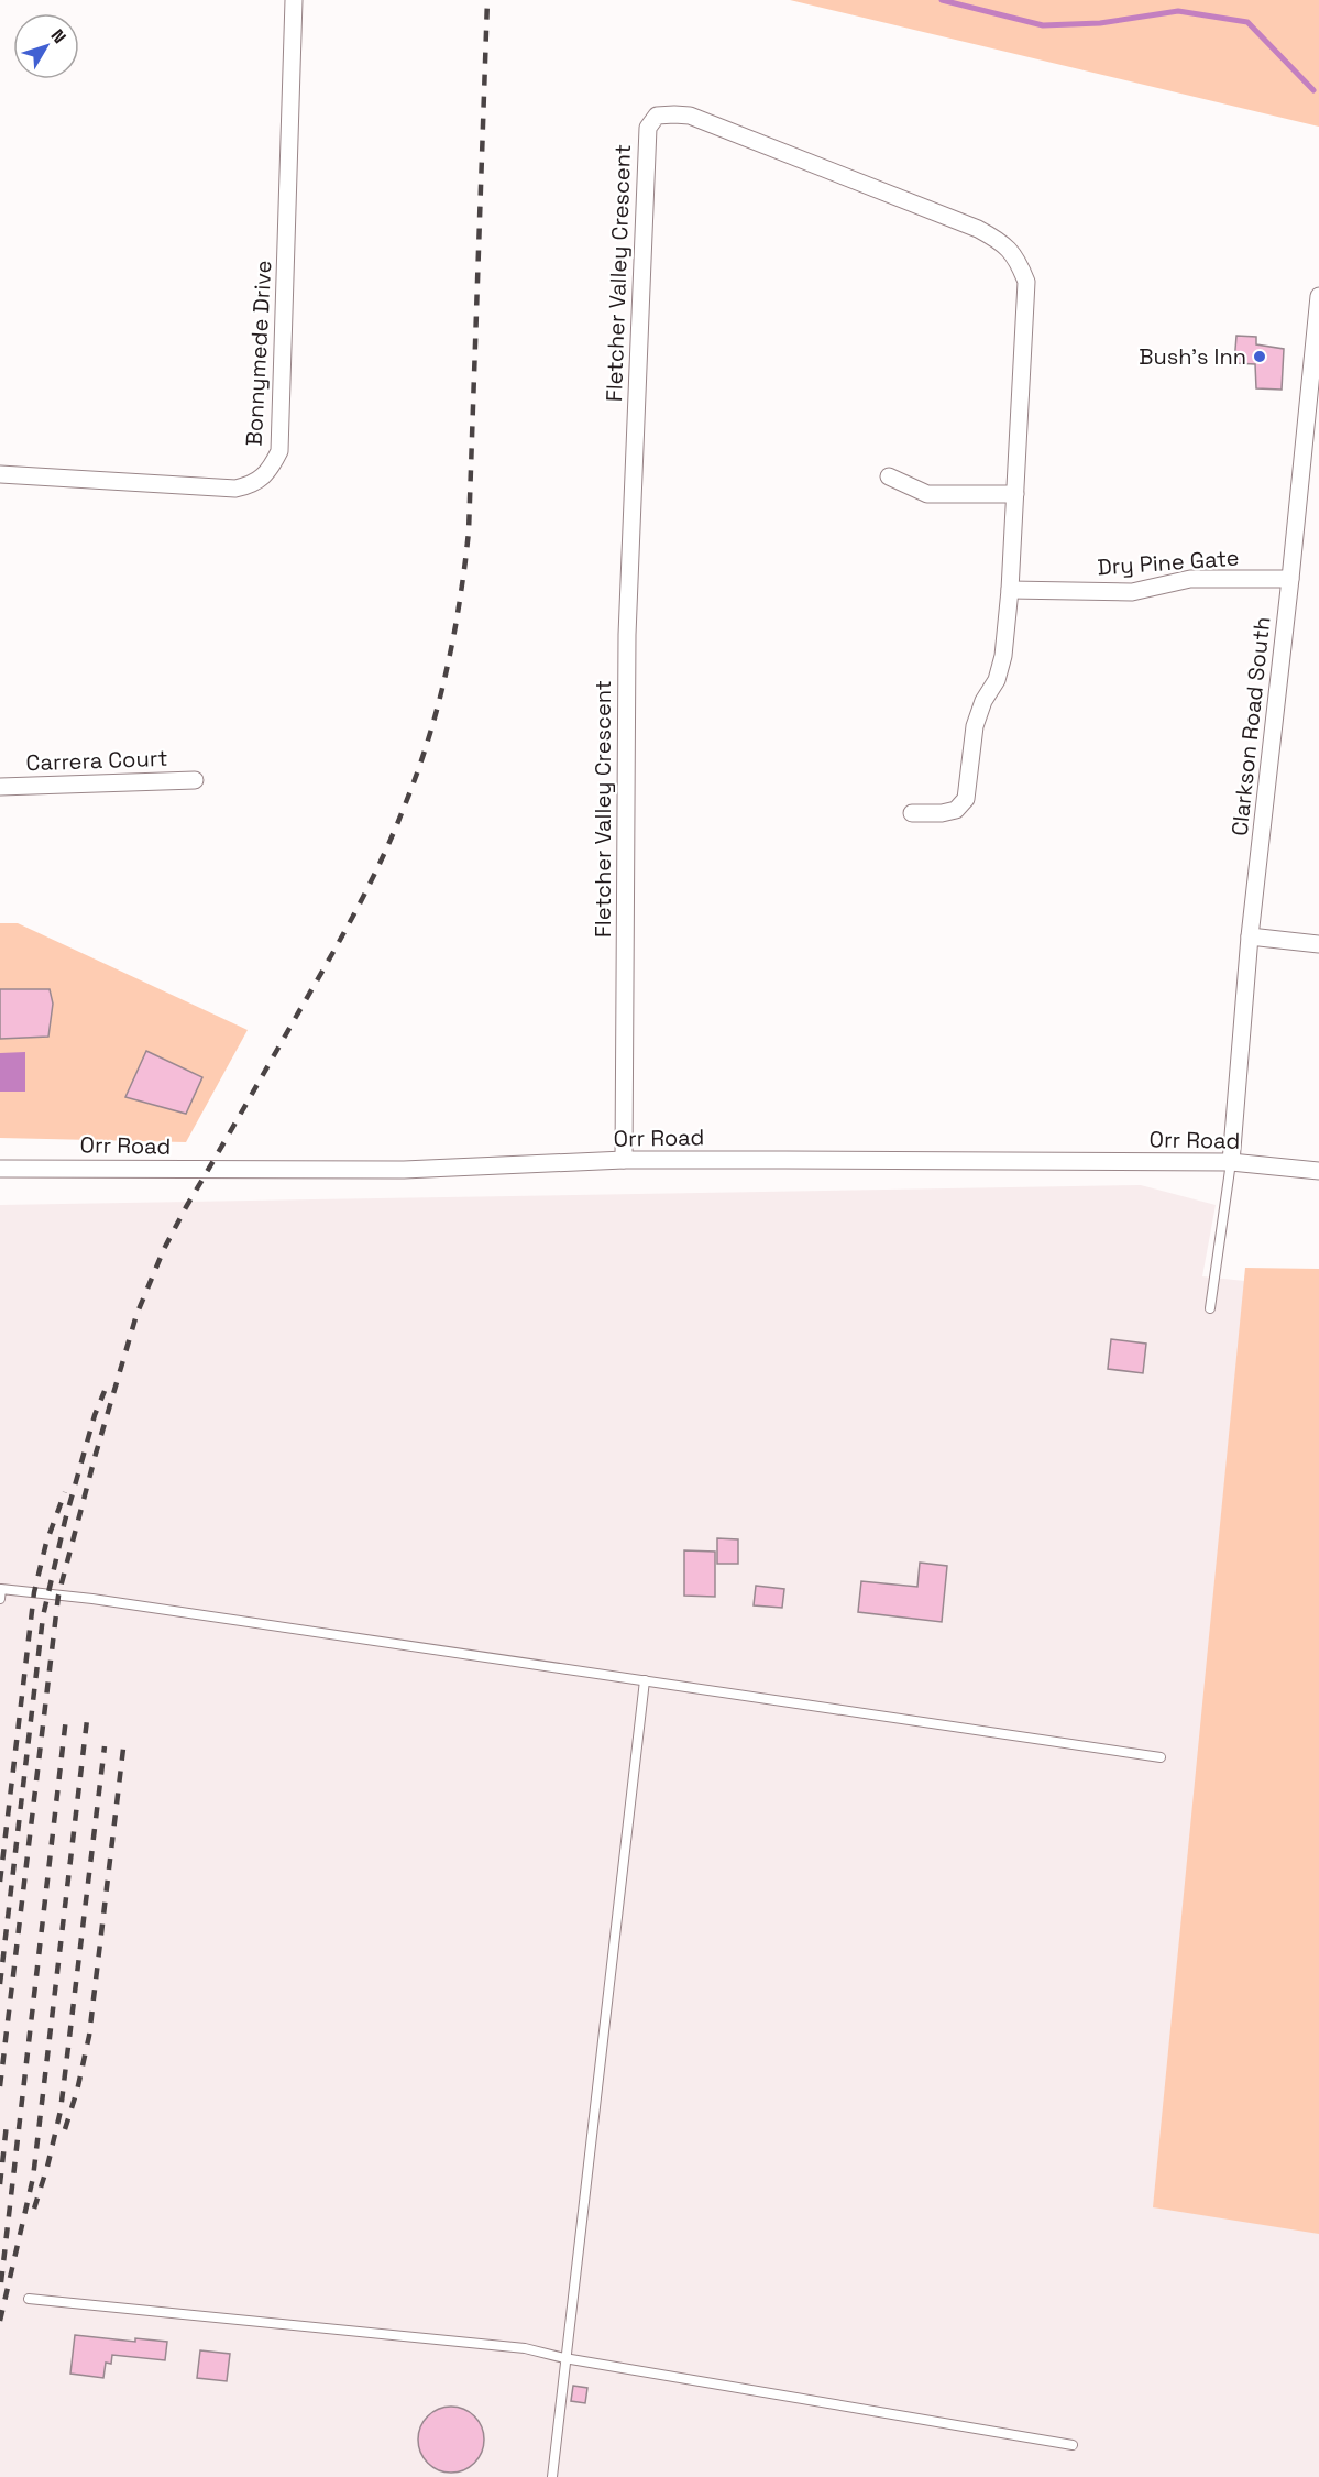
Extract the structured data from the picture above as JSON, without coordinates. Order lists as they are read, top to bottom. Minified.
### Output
{"streets":{"street":["Fletcher Valley Crescent","Bonnymede Drive","Dry Pine Gate","Clarkson Road South","Carrera Court","Orr Road"]},"crossings":[["Fletcher Valley Crescent","Dry Pine Gate"],["Fletcher Valley Crescent","Orr Road"],["Dry Pine Gate","Clarkson Road South"],["Clarkson Road South","Orr Road"]],"places":["Bush's Inn"],"north":"top right"}
